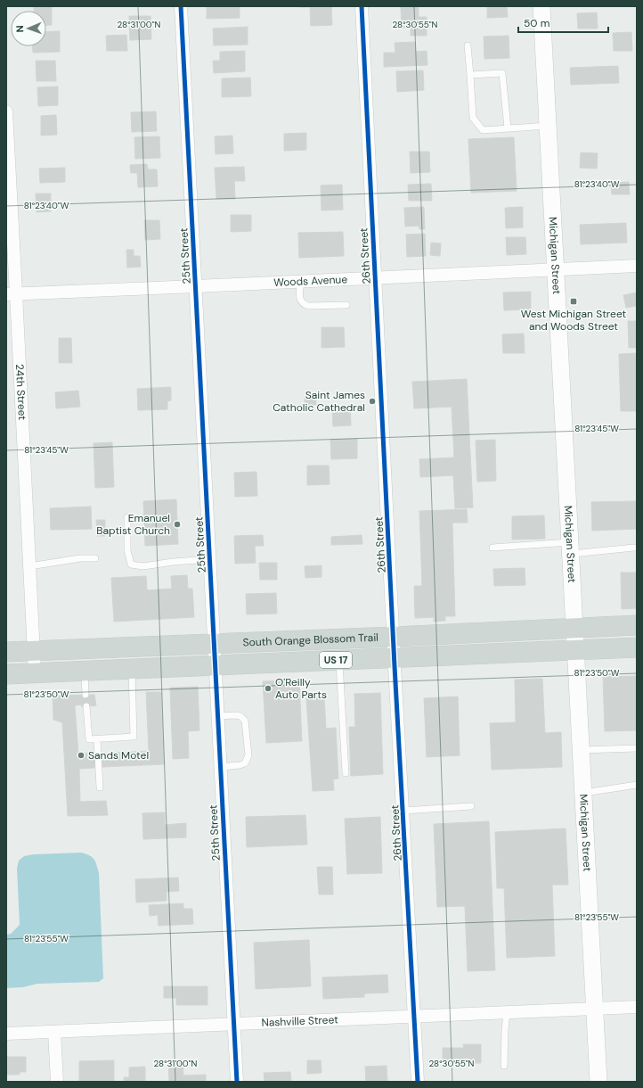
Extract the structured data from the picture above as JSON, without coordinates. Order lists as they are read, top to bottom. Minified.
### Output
{"streets":{"main road":["Michigan Street","South Orange Blossom Trail","US 17"],"street":["25th Street","26th Street","Woods Avenue","24th Street","Nashville Street"]},"crossings":[["Michigan Street","Woods Avenue"],["Michigan Street","South Orange Blossom Trail"],["Michigan Street","Nashville Street"],["25th Street","Woods Avenue"],["25th Street","South Orange Blossom Trail"],["25th Street","Nashville Street"],["26th Street","Woods Avenue"],["26th Street","South Orange Blossom Trail"],["26th Street","Nashville Street"],["Woods Avenue","24th Street"],["24th Street","South Orange Blossom Trail"]],"places":{"transit":["West Michigan Street and Woods Street"],"other":["Saint James Catholic Cathedral","Emanuel Baptist Church","O'Reilly Auto Parts","Sands Motel"]},"scale_bar":"50 m","north":"left","coordinates":["28°31'00\"N","28°30'55\"N","81°23'40\"W","81°23'45\"W","81°23'50\"W","81°23'55\"W"]}
